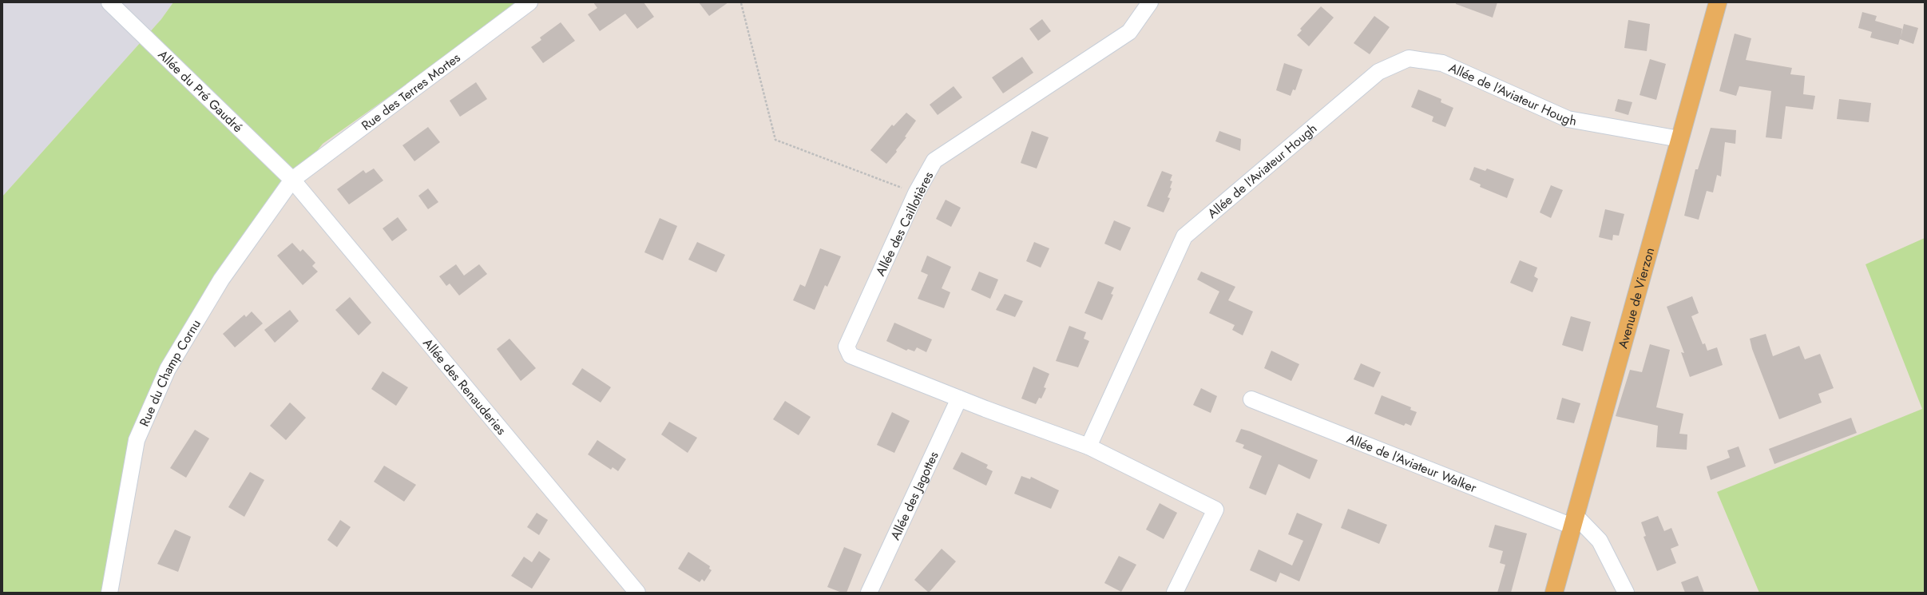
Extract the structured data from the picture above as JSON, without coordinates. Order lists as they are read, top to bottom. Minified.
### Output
{"streets":{"main road":["Avenue de Vierzon"],"street":["Allée du Pré Gaudré","Rue des Terres Mortes","Allée de l'Aviateur Hough","Allée des Caillotières","Rue du Champ Cornu","Allée des Renauderies","Allée de l'Aviateur Walker","Allée des Jagottes"]},"crossings":[["Allée du Pré Gaudré","Rue des Terres Mortes"],["Allée du Pré Gaudré","Rue du Champ Cornu"],["Allée du Pré Gaudré","Allée des Renauderies"],["Rue des Terres Mortes","Rue du Champ Cornu"],["Rue des Terres Mortes","Allée des Renauderies"],["Allée de l'Aviateur Hough","Avenue de Vierzon"],["Allée des Caillotières","Allée des Jagottes"],["Avenue de Vierzon","Allée de l'Aviateur Walker"],["Rue du Champ Cornu","Allée des Renauderies"]]}
